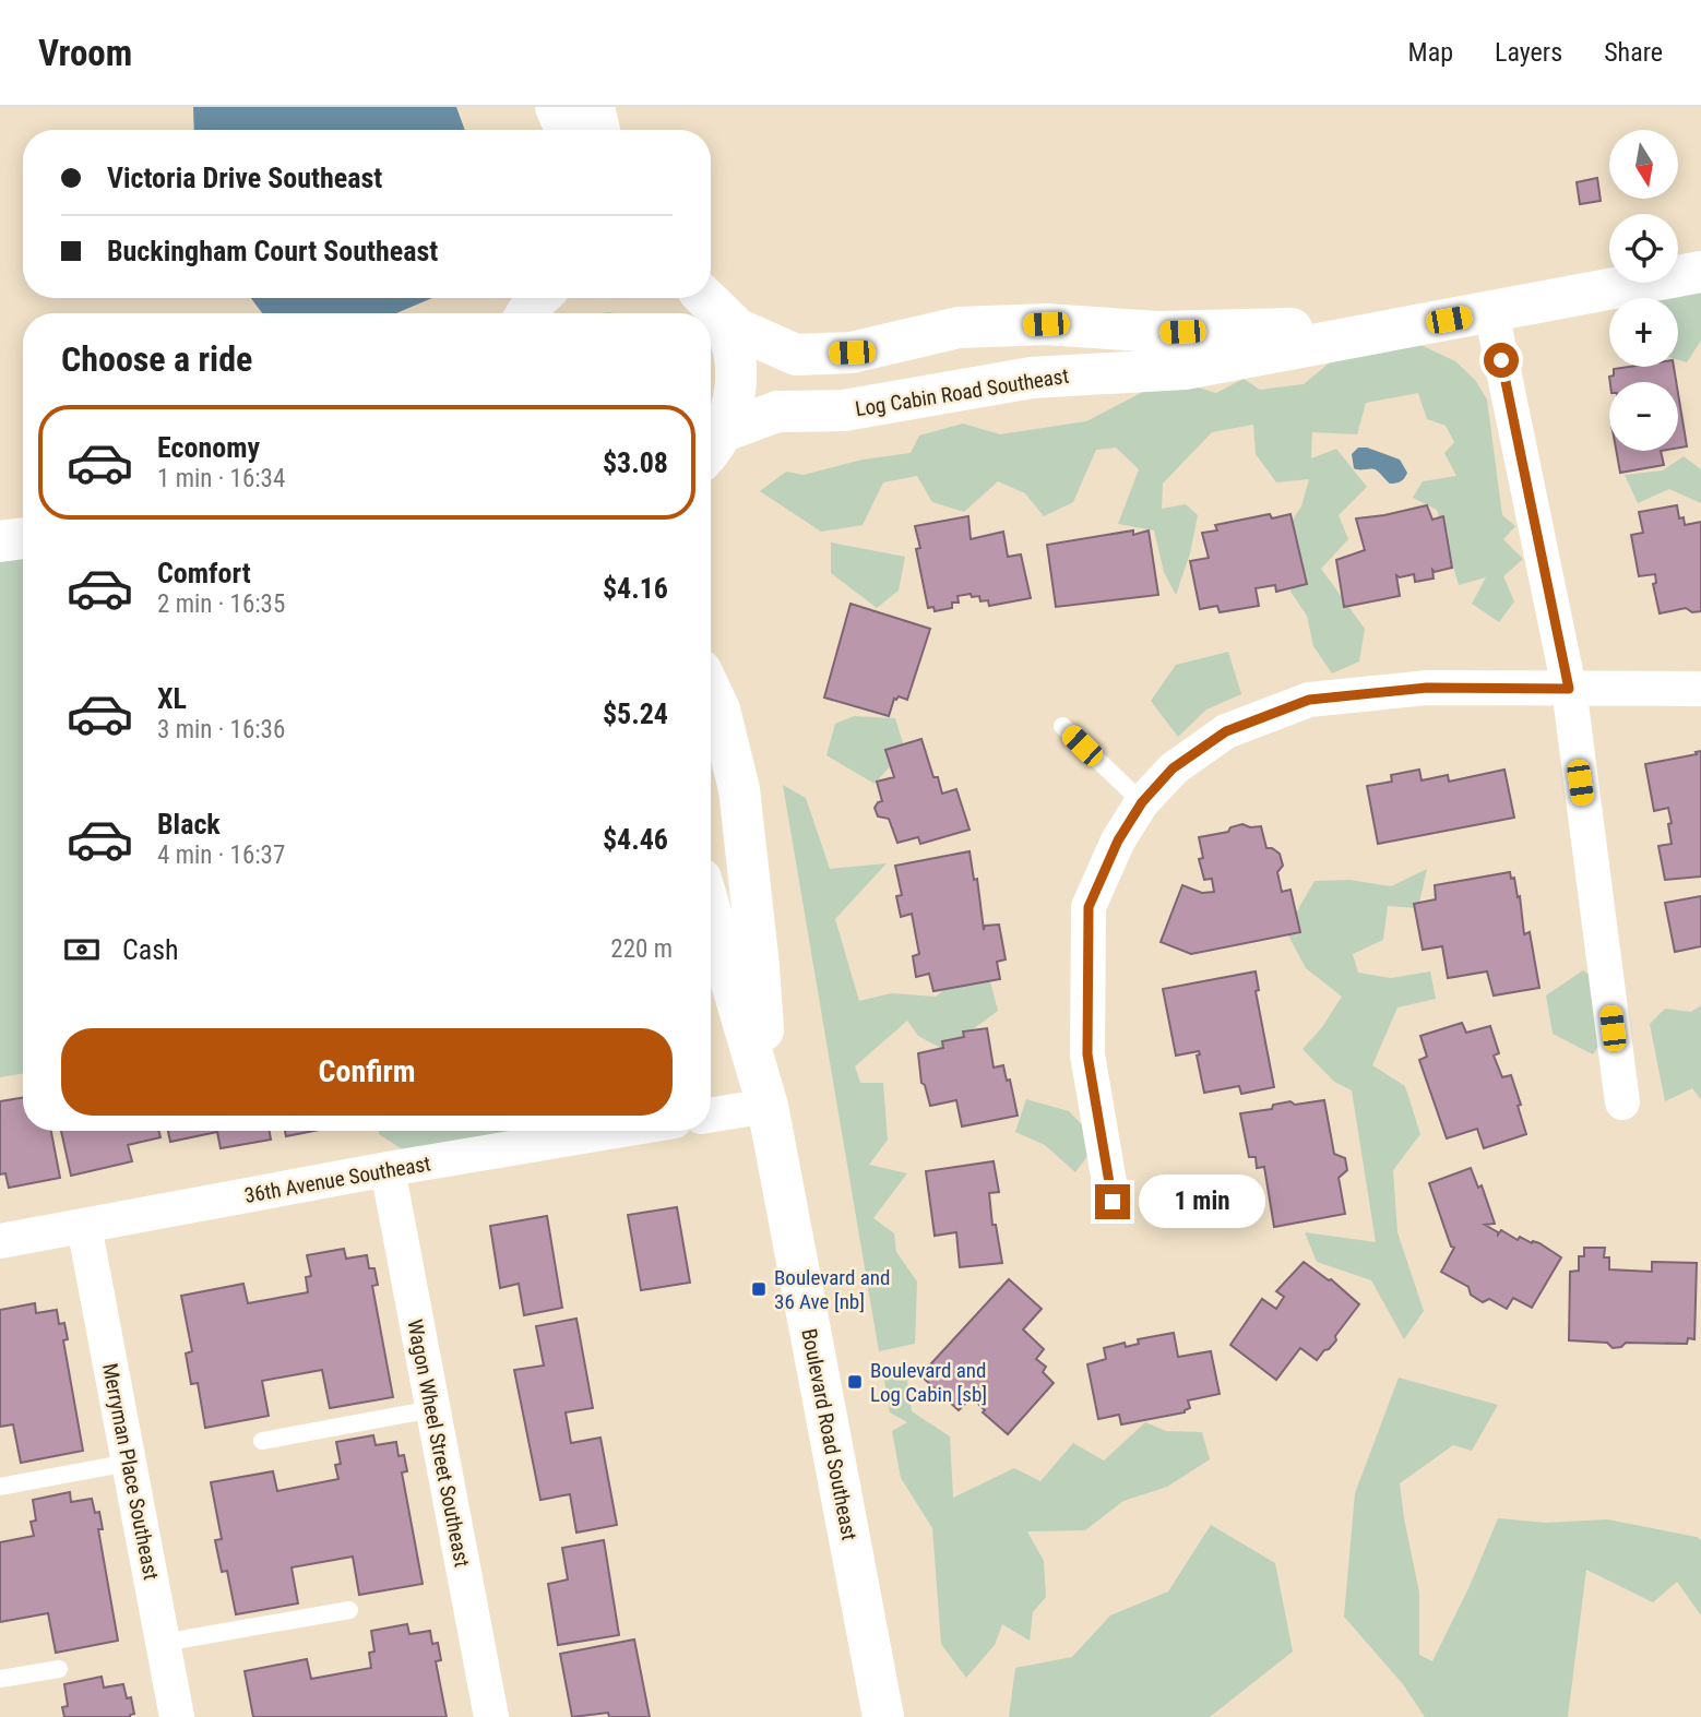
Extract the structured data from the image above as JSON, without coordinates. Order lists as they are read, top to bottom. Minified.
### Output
{"streets":{"street":["Log Cabin Road Southeast","36th Avenue Southeast","Boulevard Road Southeast","Wagon Wheel Street Southeast","Merryman Place Southeast"]},"crossings":[["36th Avenue Southeast","Wagon Wheel Street Southeast"],["36th Avenue Southeast","Merryman Place Southeast"]],"places":{"transit":["Boulevard and 36 Ave [nb]","Boulevard and Log Cabin [sb]"]},"north":"bottom","page":{"header":"Vroom","nav":["Map","Layers","Share"],"map_buttons":["+","−"],"banner":["Victoria Drive Southeast","Buckingham Court Southeast"],"heading":"Choose a ride","list":[{"name":"Economy","note":"1 min · 16:34","value":"$3.08"},{"name":"Comfort","note":"2 min · 16:35","value":"$4.16"},{"name":"XL","note":"3 min · 16:36","value":"$5.24"},{"name":"Black","note":"4 min · 16:37","value":"$4.46"}],"pay":["Cash","220 m"],"buttons":"Confirm","bubble":"1 min"}}
